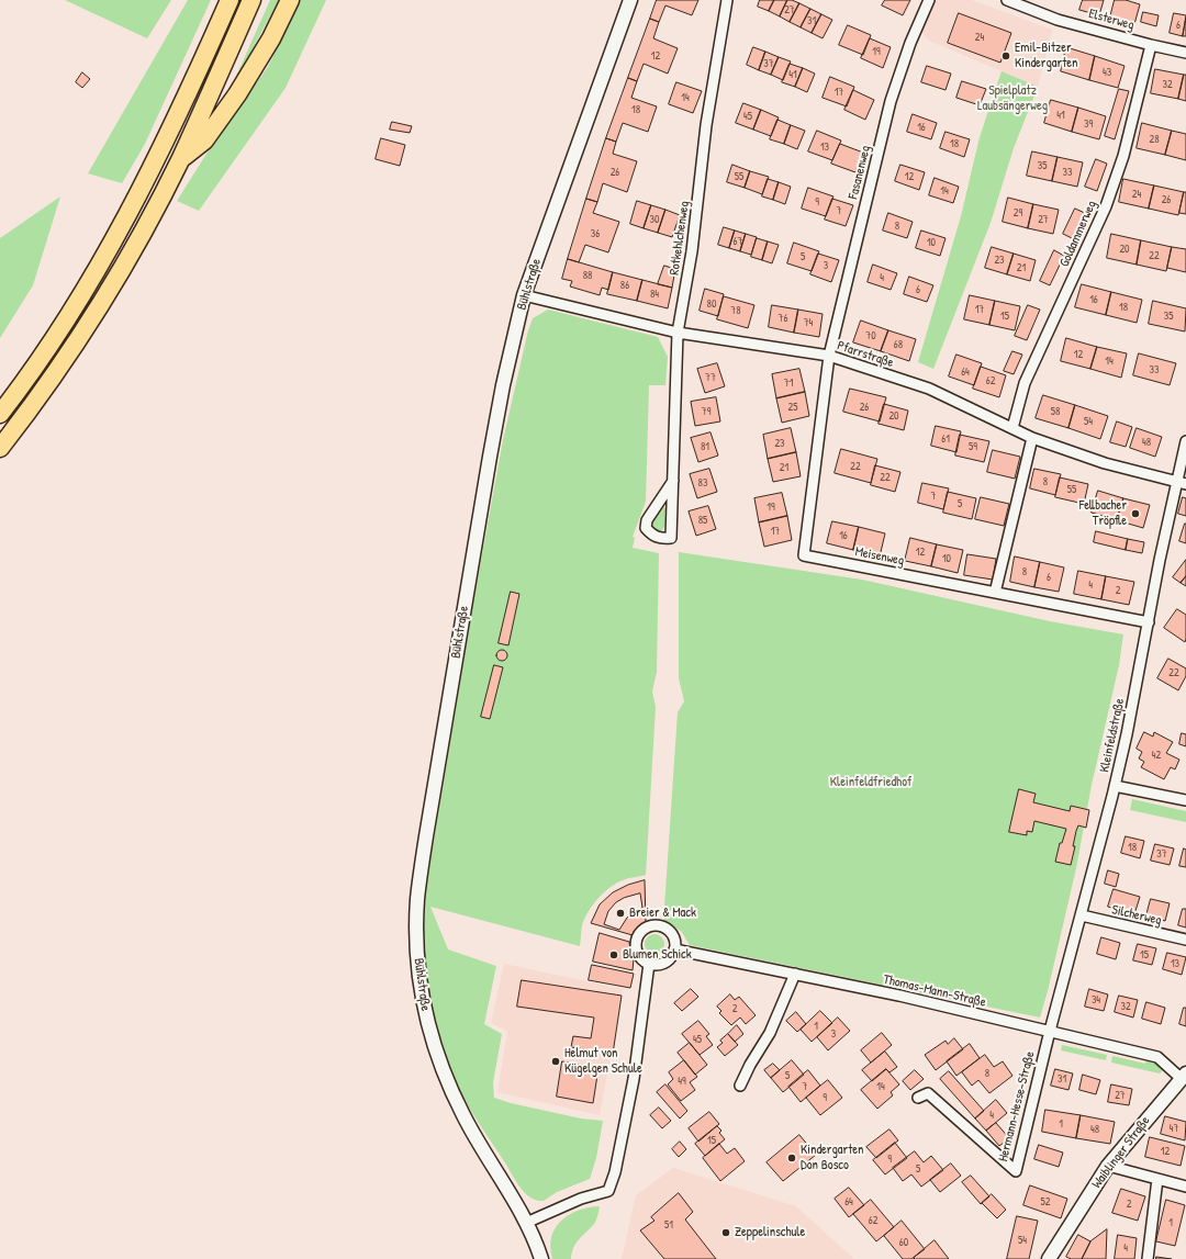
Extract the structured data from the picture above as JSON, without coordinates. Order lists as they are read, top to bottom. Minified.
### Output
{"streets":{"main road":["Bühlstraße","Waiblinger Straße"],"street":["Elsterweg","Fasanenweg","Goldammerweg","Rotkehlchenweg","Pfarrstraße","Meisenweg","Kleinfeldstraße","Silcherweg","Thomas-Mann-Straße","Hermann-Hesse-Straße"]},"crossings":[["Elsterweg","Goldammerweg"],["Fasanenweg","Pfarrstraße"],["Fasanenweg","Meisenweg"],["Goldammerweg","Pfarrstraße"],["Rotkehlchenweg","Pfarrstraße"],["Bühlstraße","Pfarrstraße"],["Pfarrstraße","Meisenweg"],["Pfarrstraße","Kleinfeldstraße"],["Meisenweg","Kleinfeldstraße"],["Kleinfeldstraße","Silcherweg"],["Kleinfeldstraße","Thomas-Mann-Straße"],["Kleinfeldstraße","Hermann-Hesse-Straße"],["Thomas-Mann-Straße","Hermann-Hesse-Straße"],["Thomas-Mann-Straße","Waiblinger Straße"]],"parks":["Spielplatz Laubsängerweg","Kleinfeldfriedhof"],"places":["Emil-Bitzer Kindergarten","Fellbacher Tröpfle","Breier & Mack","Blumen Schick","Helmut von Kügelgen Schule","Kindergarten Don Bosco","Zeppelinschule"],"house_numbers":["27","31","6","24","19","12","37","43","41","32","17","14","18","41","45","39","16","28","18","13","35","26","33","55","12","14","24","26","9","7","29","30","27","8","36","67","10","20","22","5","23","3","21","88","4","86","6","84","16","80","18","17","78","15","35","76","74","70","68","12","14","33","64","77","62","71","25","26","79","58","20","54","61","48","23","81","59","22","21","22","8","83","55","7","5","19","85","17","16","12","10","8","6","4","2","22","42","18","37","15","13","34","32","2","1","3","45","8","5","31","49","7","14","27","9","4","1","47","48","15","12","9","5","64","52","2","62","1","51","54","60","4"]}
